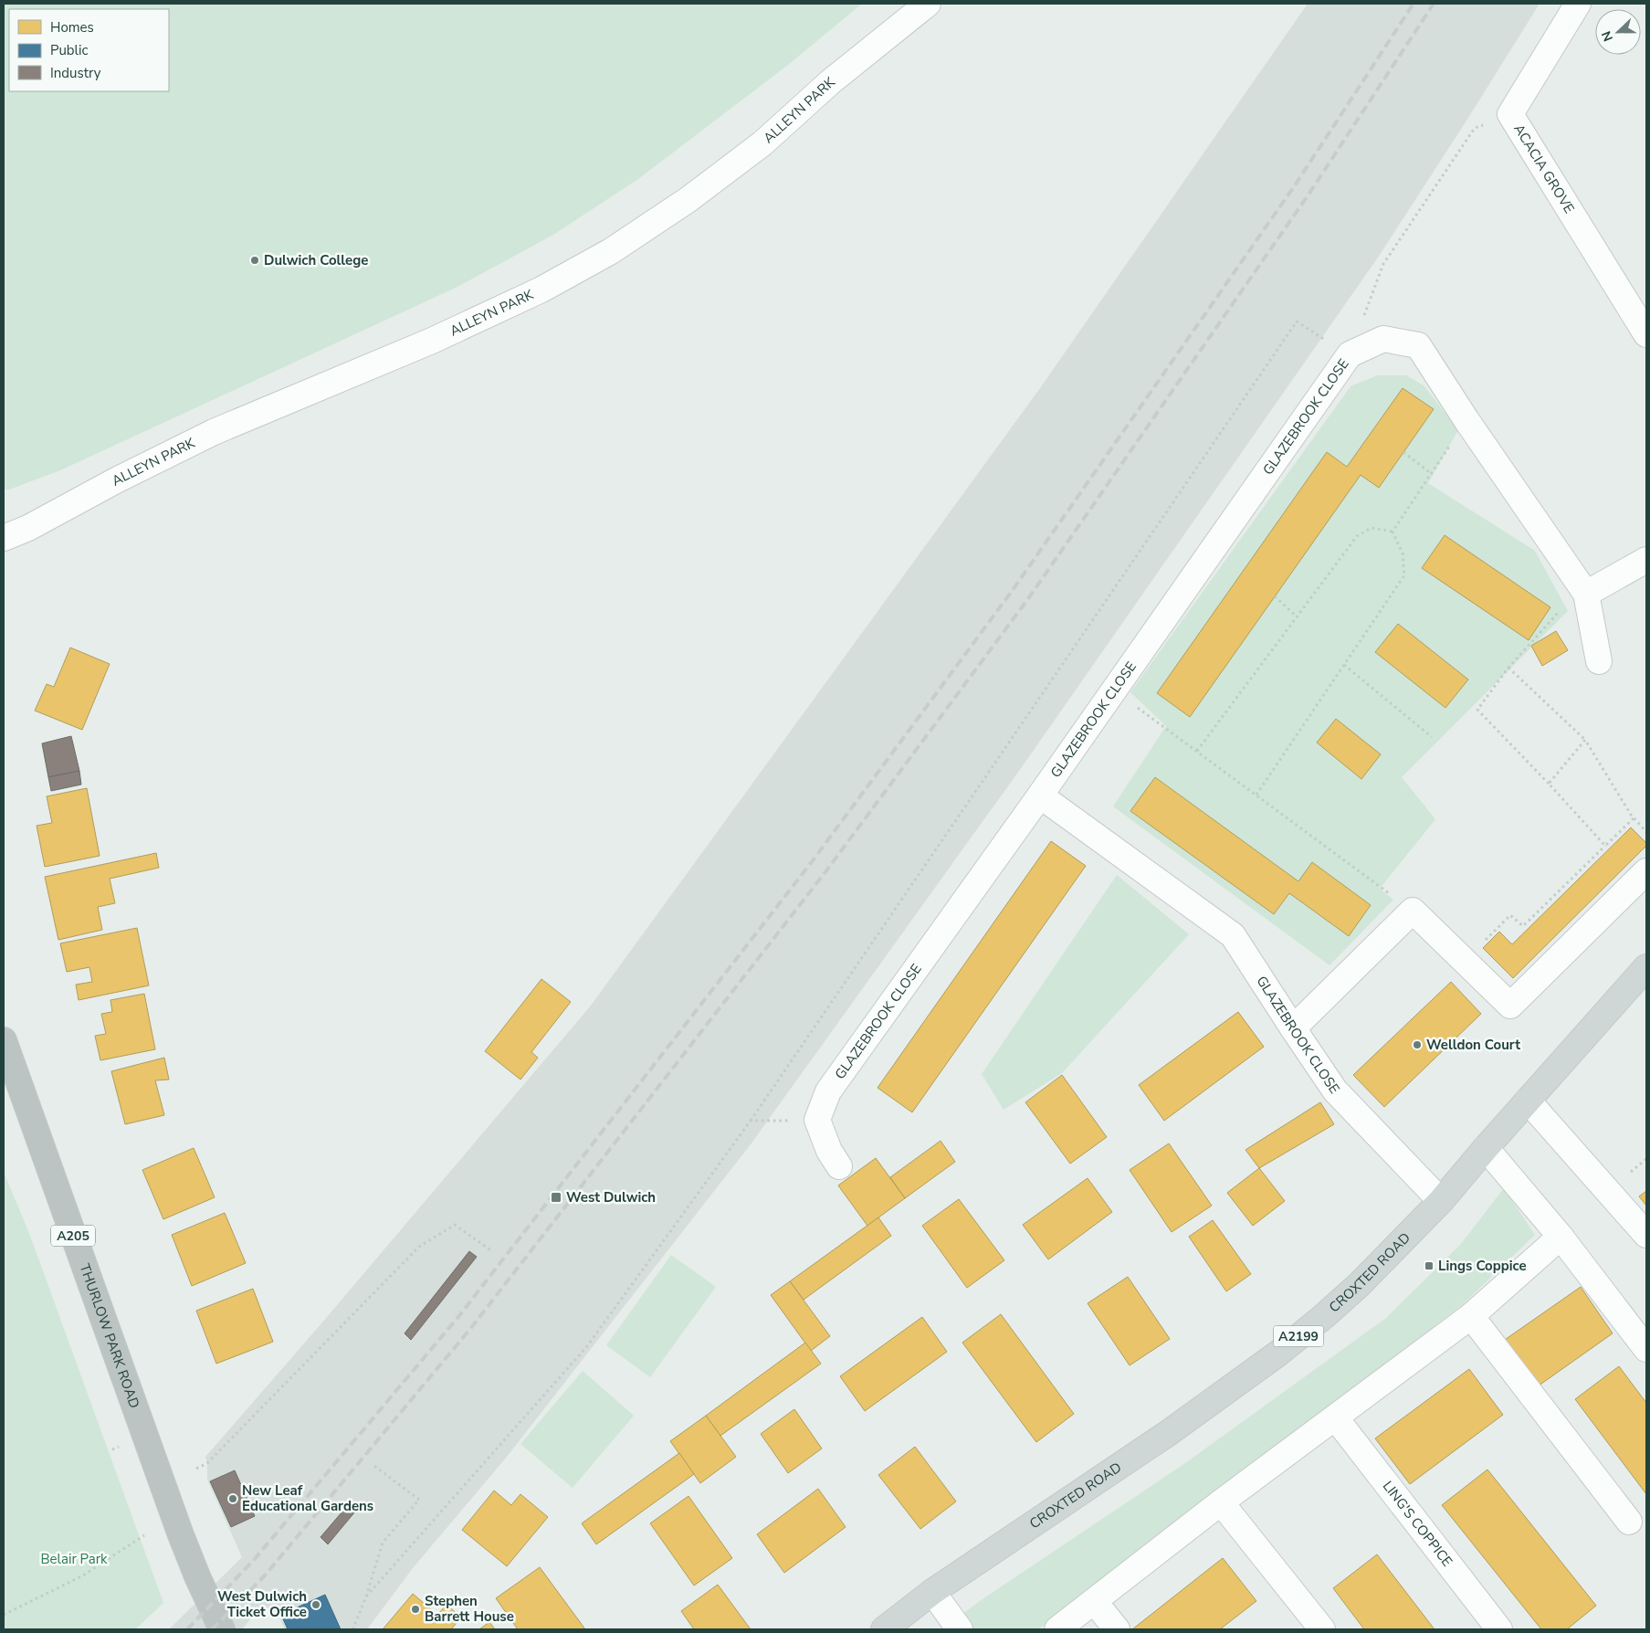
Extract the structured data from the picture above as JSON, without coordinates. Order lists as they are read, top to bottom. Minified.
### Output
{"streets":{"highway":["A205","THURLOW PARK ROAD"],"main road":["CROXTED ROAD","A2199"],"street":["ALLEYN PARK","ACACIA GROVE","GLAZEBROOK CLOSE","LING'S COPPICE"]},"crossings":[["GLAZEBROOK CLOSE","CROXTED ROAD"]],"parks":["Belair Park"],"places":{"other":["Dulwich College","Welldon Court","New Leaf Educational Gardens","West Dulwich Ticket Office","Stephen Barrett House"],"transit":["West Dulwich","Lings Coppice"]},"legend":["Homes","Public","Industry"],"north":"left"}
